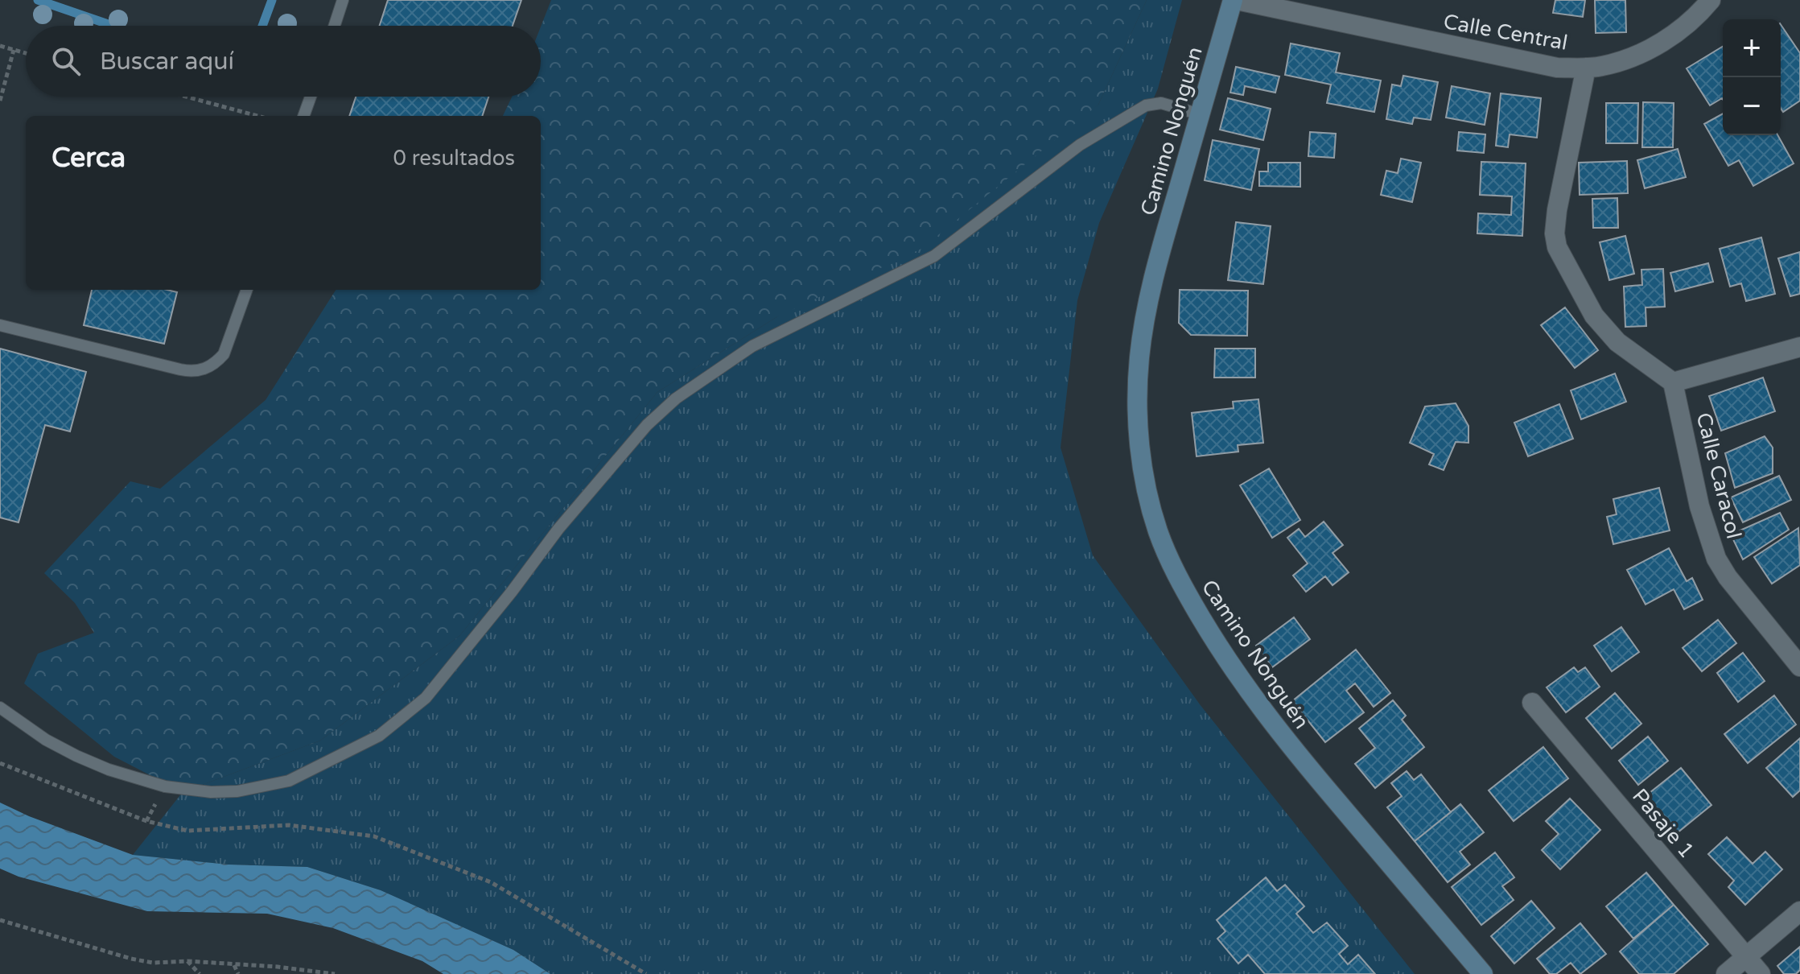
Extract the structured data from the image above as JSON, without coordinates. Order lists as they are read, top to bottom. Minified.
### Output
{"streets":{"main road":["Camino Nonguén"],"street":["Calle Central","Calle Caracol","Pasaje 1"]},"crossings":[["Calle Central","Camino Nonguén"]],"page":{"map_buttons":["+","−"],"search":"Buscar aquí","heading":["Cerca","0 resultados"]}}
